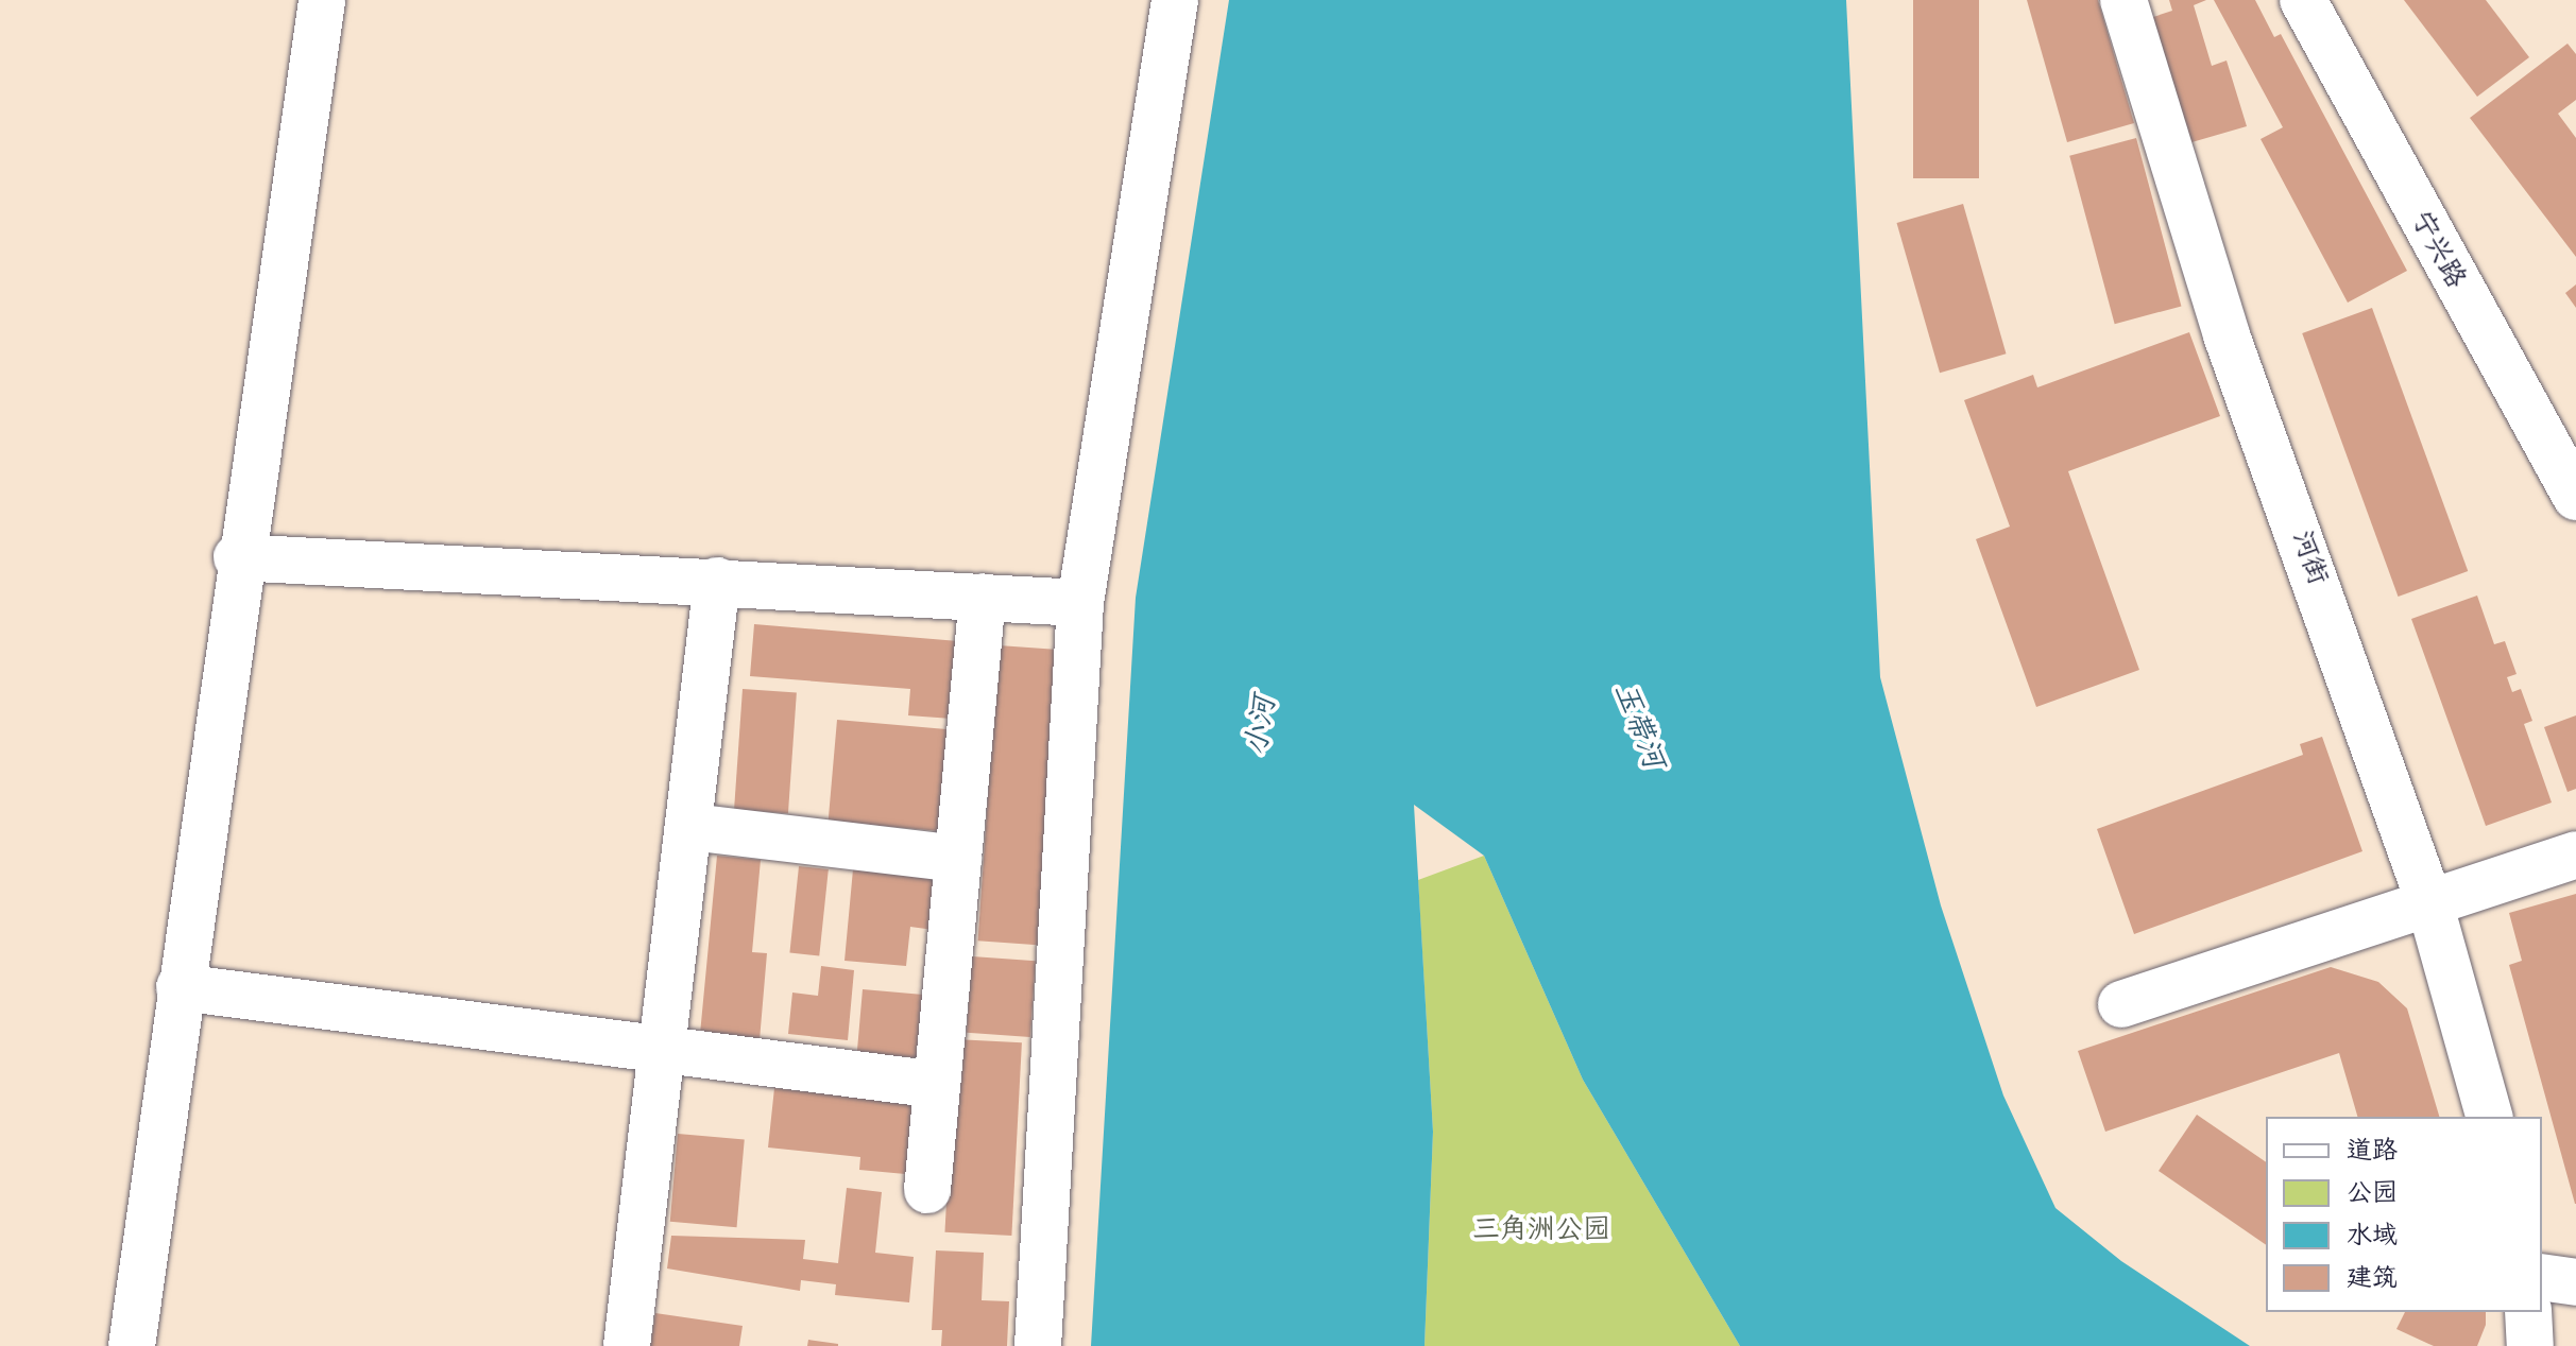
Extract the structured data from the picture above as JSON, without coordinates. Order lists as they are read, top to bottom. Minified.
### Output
{"streets":{"street":["宁兴路","河街"]},"water":["小河","玉带河"],"parks":["三角洲公园"],"legend":["道路","公园","水域","建筑"]}
